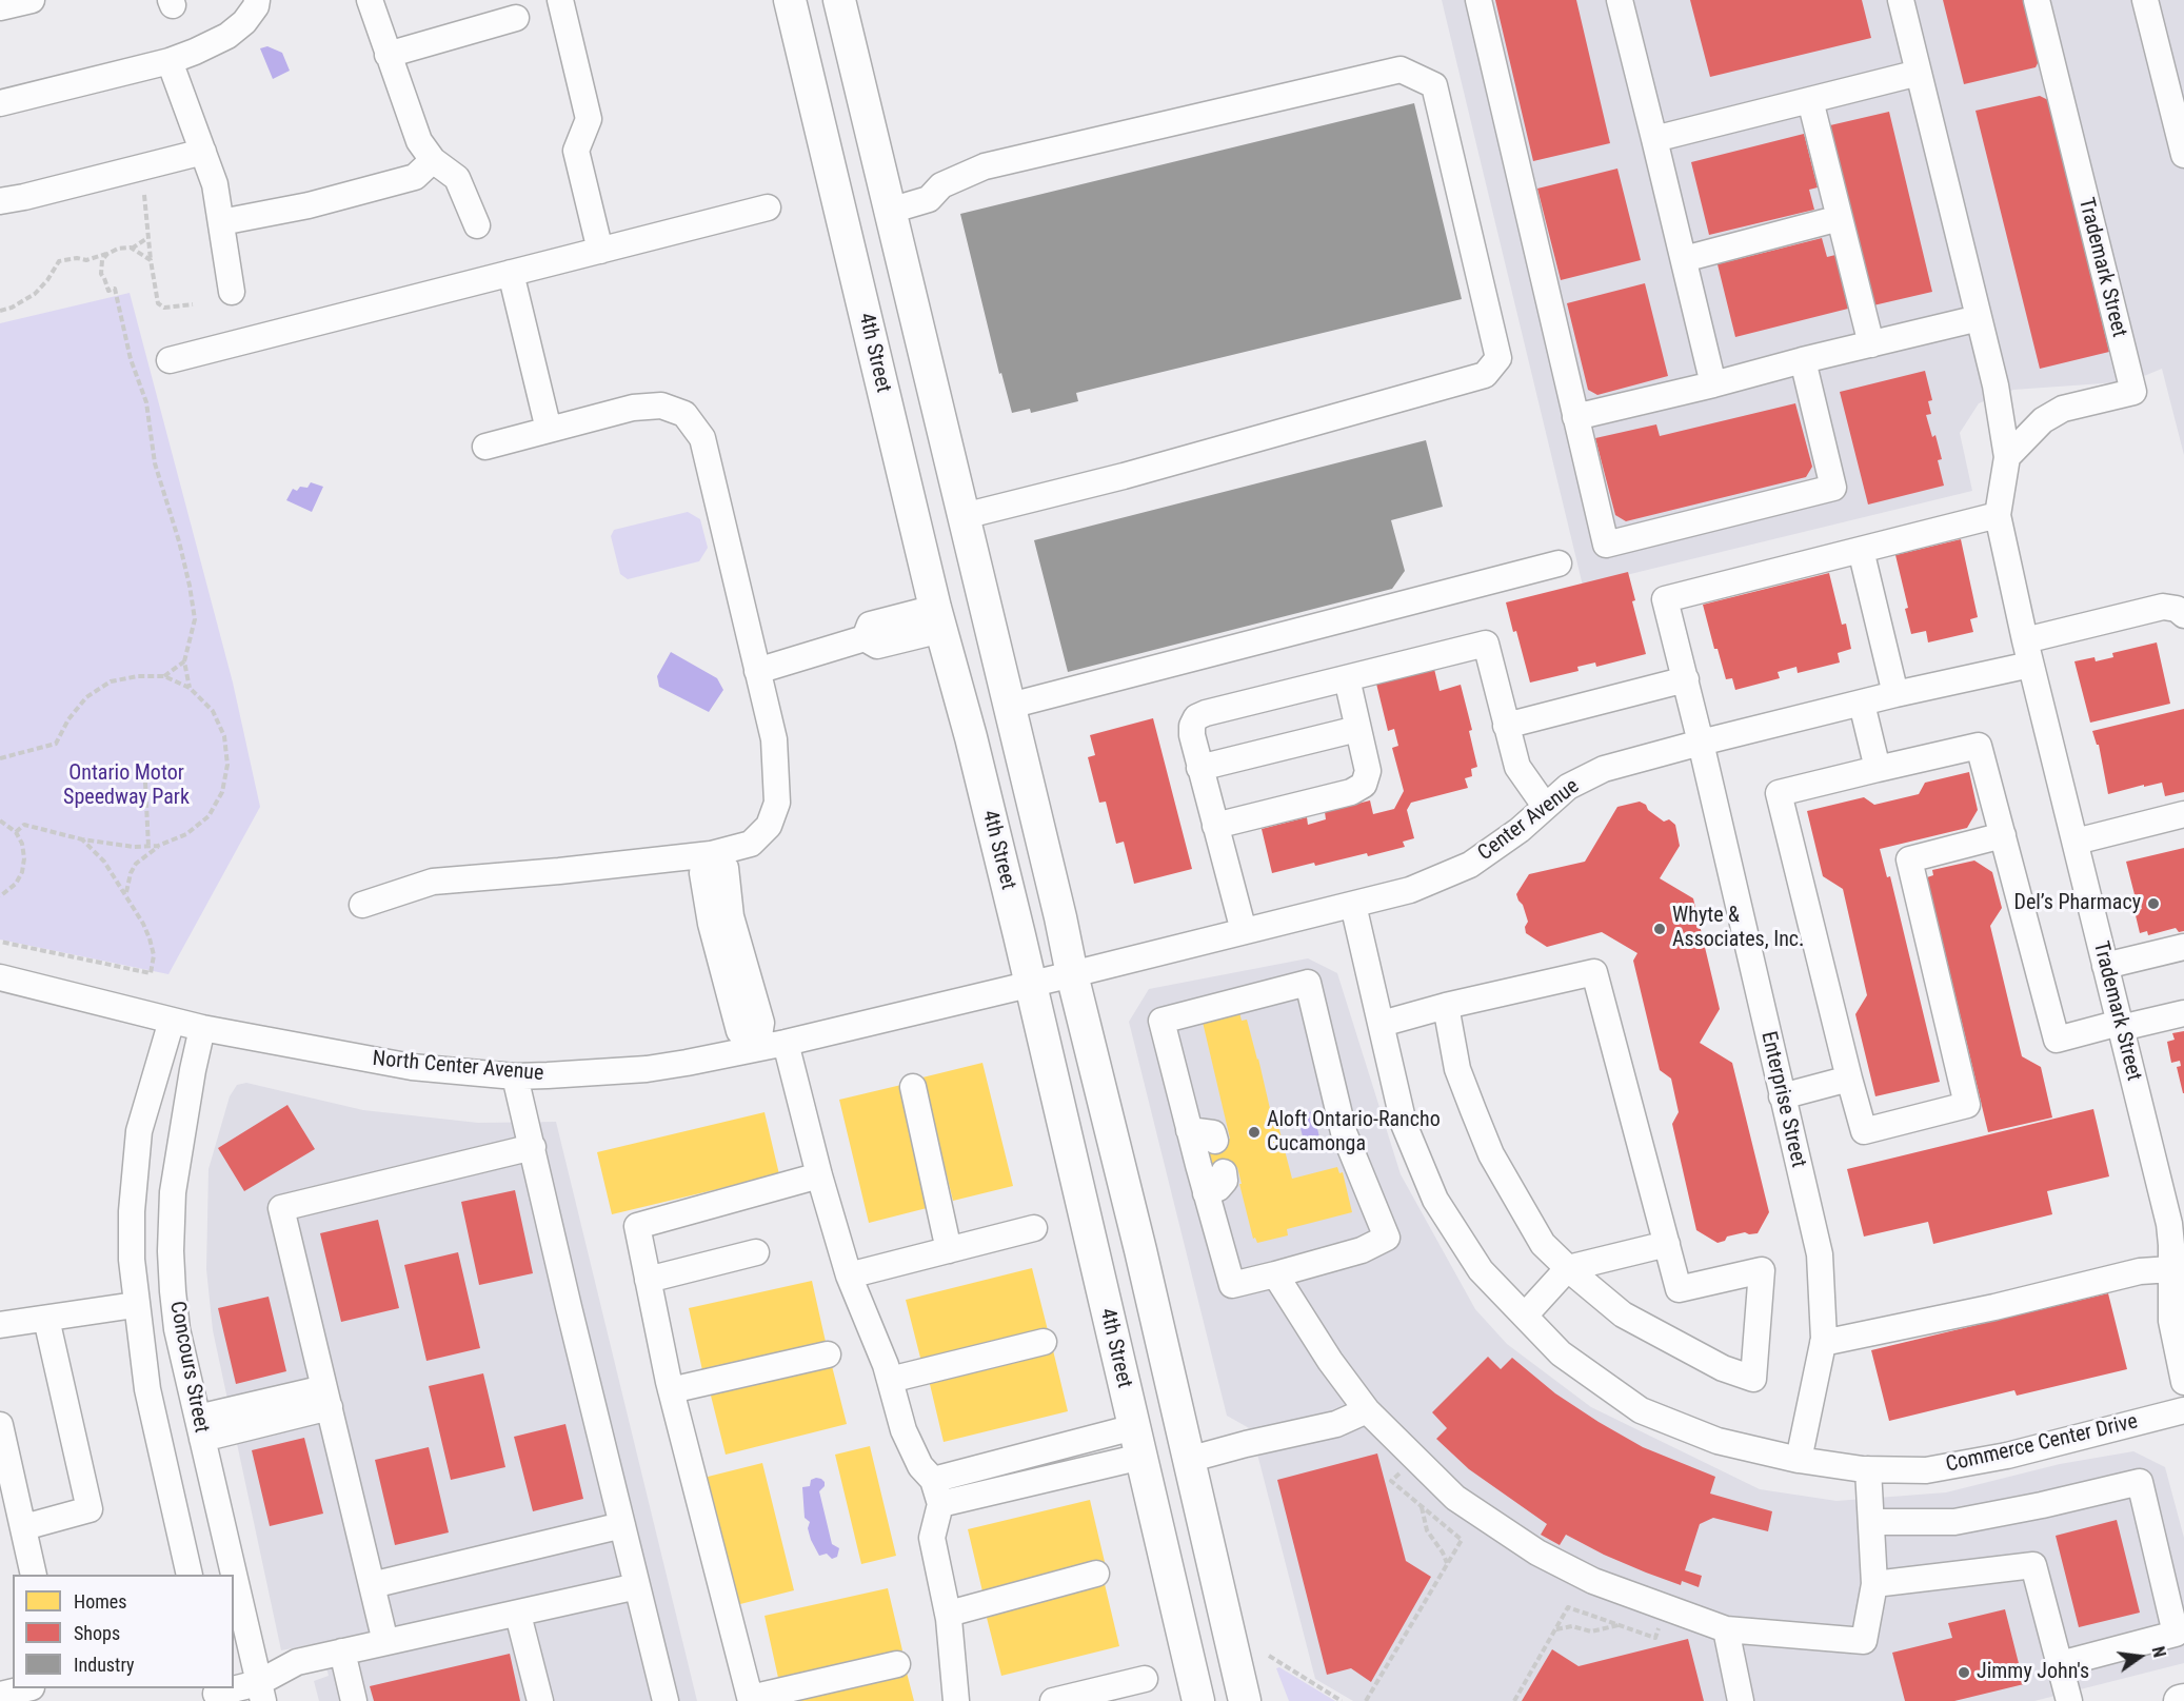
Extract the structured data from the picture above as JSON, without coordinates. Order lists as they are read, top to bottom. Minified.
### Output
{"streets":{"main road":["4th Street"],"street":["Trademark Street","Center Avenue","North Center Avenue","Enterprise Street","Concours Street","Commerce Center Drive"]},"crossings":[["Trademark Street","Center Avenue"],["4th Street","Center Avenue"],["4th Street","North Center Avenue"],["Center Avenue","North Center Avenue"],["Center Avenue","Enterprise Street"],["Center Avenue","Commerce Center Drive"],["North Center Avenue","Concours Street"],["Enterprise Street","Commerce Center Drive"]],"parks":["Ontario Motor Speedway Park"],"places":["Del’s Pharmacy","Whyte & Associates, Inc.","Aloft Ontario-Rancho Cucamonga","Jimmy John's"],"legend":["Homes","Shops","Industry"],"north":"right"}
